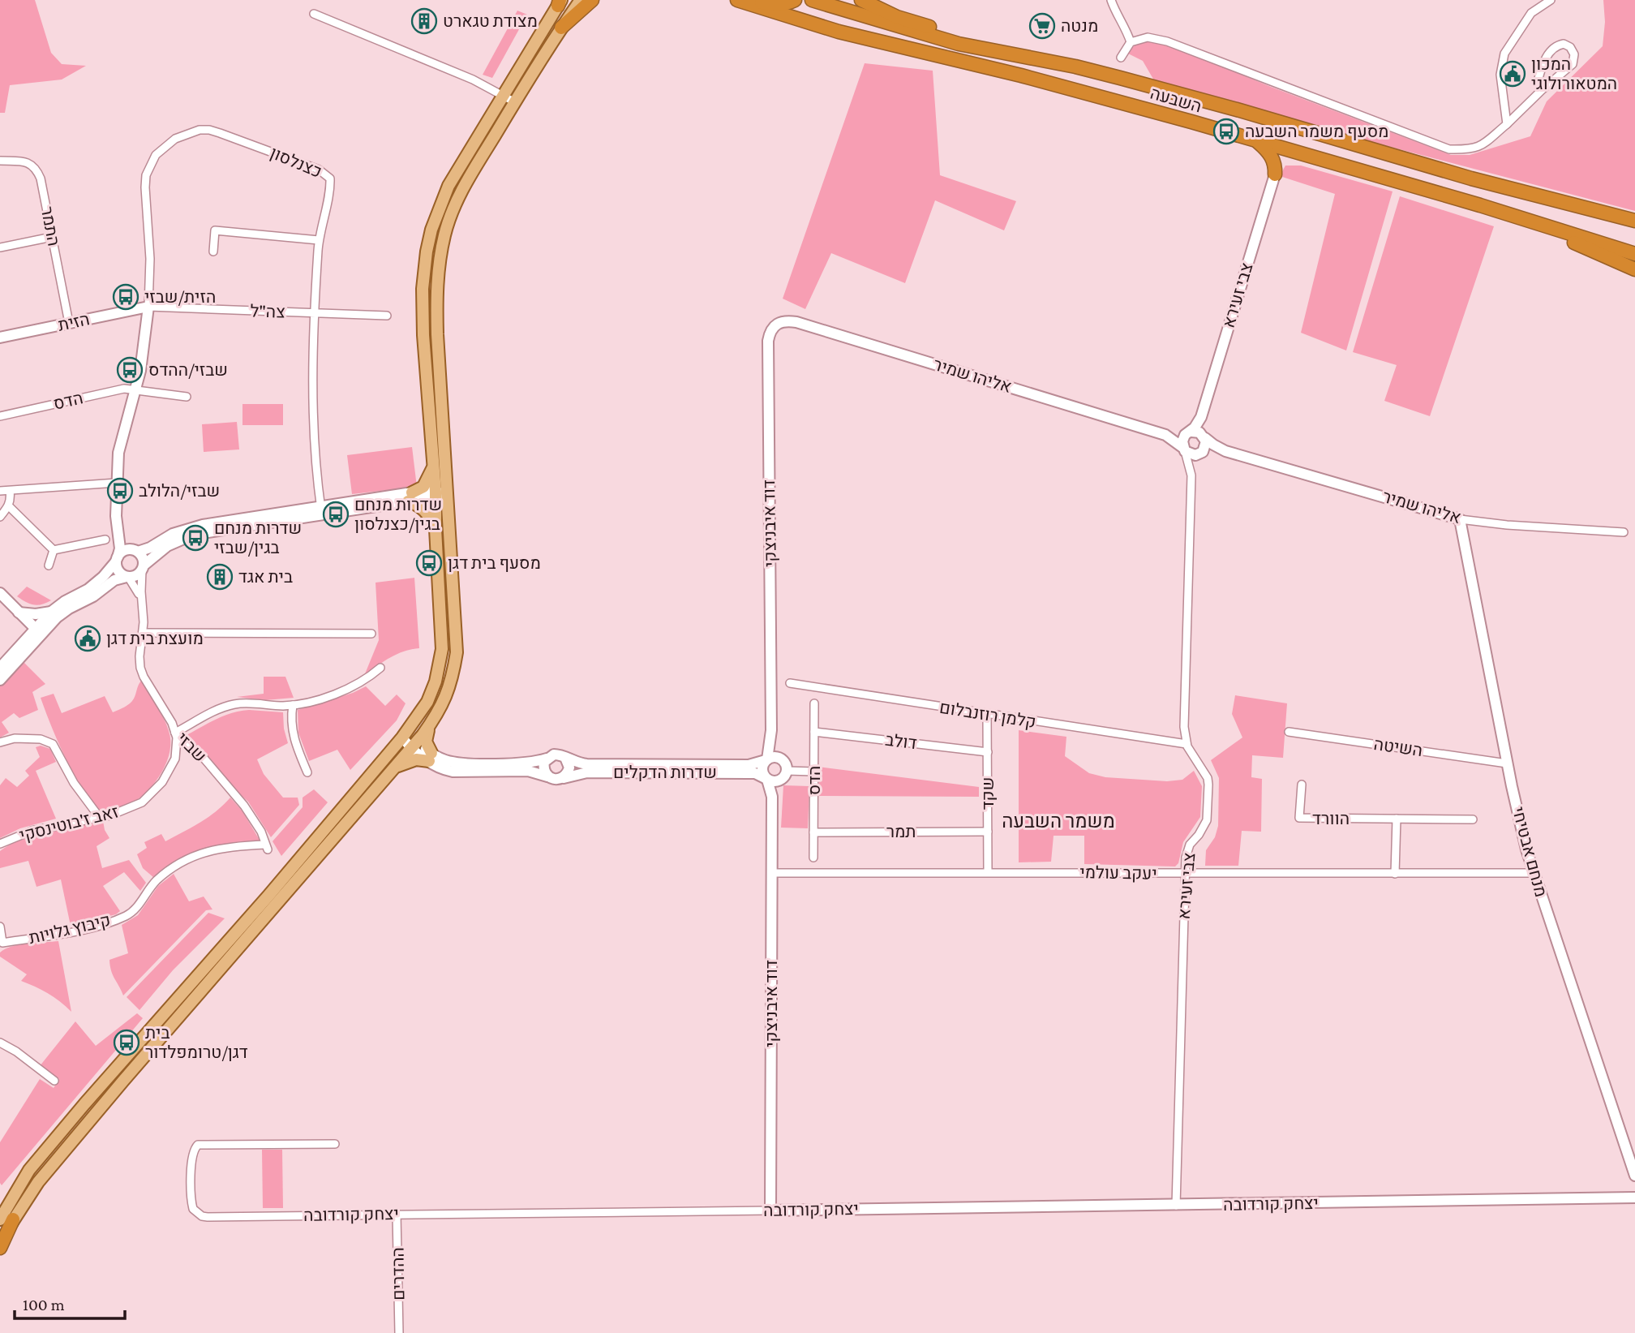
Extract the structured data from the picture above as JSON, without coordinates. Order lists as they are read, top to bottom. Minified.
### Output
{"streets":{"highway":["השבעה"],"street":["כצנלסון","התמר","צבי זעירא","צה\"ל","הזית","אליהו שמיר","הדס","דוד איבניצקי","קלמן רוזנבלום","דולב","שבזי","השיטה","שדרות הדקלים","שקד","הוורד","זאב ז'בוטינסקי","תמר","מנחם אבטיחי","יעקב עולמי","קיבוץ גלויות","יצחק קורדובה","ההדרים"]},"crossings":[["כצנלסון","צה\"ל"],["כצנלסון","הזית"],["התמר","הזית"],["צבי זעירא","אליהו שמיר"],["צבי זעירא","קלמן רוזנבלום"],["צבי זעירא","יעקב עולמי"],["צבי זעירא","יצחק קורדובה"],["צה\"ל","הזית"],["אליהו שמיר","דוד איבניצקי"],["אליהו שמיר","מנחם אבטיחי"],["הדס","דולב"],["הדס","תמר"],["דוד איבניצקי","שדרות הדקלים"],["דוד איבניצקי","יעקב עולמי"],["דוד איבניצקי","יצחק קורדובה"],["קלמן רוזנבלום","שקד"],["דולב","שקד"],["שבזי","זאב ז'בוטינסקי"],["שבזי","קיבוץ גלויות"],["השיטה","מנחם אבטיחי"],["שקד","תמר"],["שקד","יעקב עולמי"],["מנחם אבטיחי","יעקב עולמי"],["יצחק קורדובה","ההדרים"]],"districts":["משמר השבעה"],"places":{"building":["מצודת טגארט","בית אגד"],"supermarket":["מנטה"],"public building":["המכון המטאורולוגי","מועצת בית דגן"],"bus stop":["מסעף משמר השבעה","הזית/שבזי","שבזי/ההדס","שבזי/הלולב","שדרות מנחם בגין/כצנלסון","שדרות מנחם בגין/שבזי","מסעף בית דגן","בית דגן/טרומפלדור"]},"scale_bar":"100 m"}
